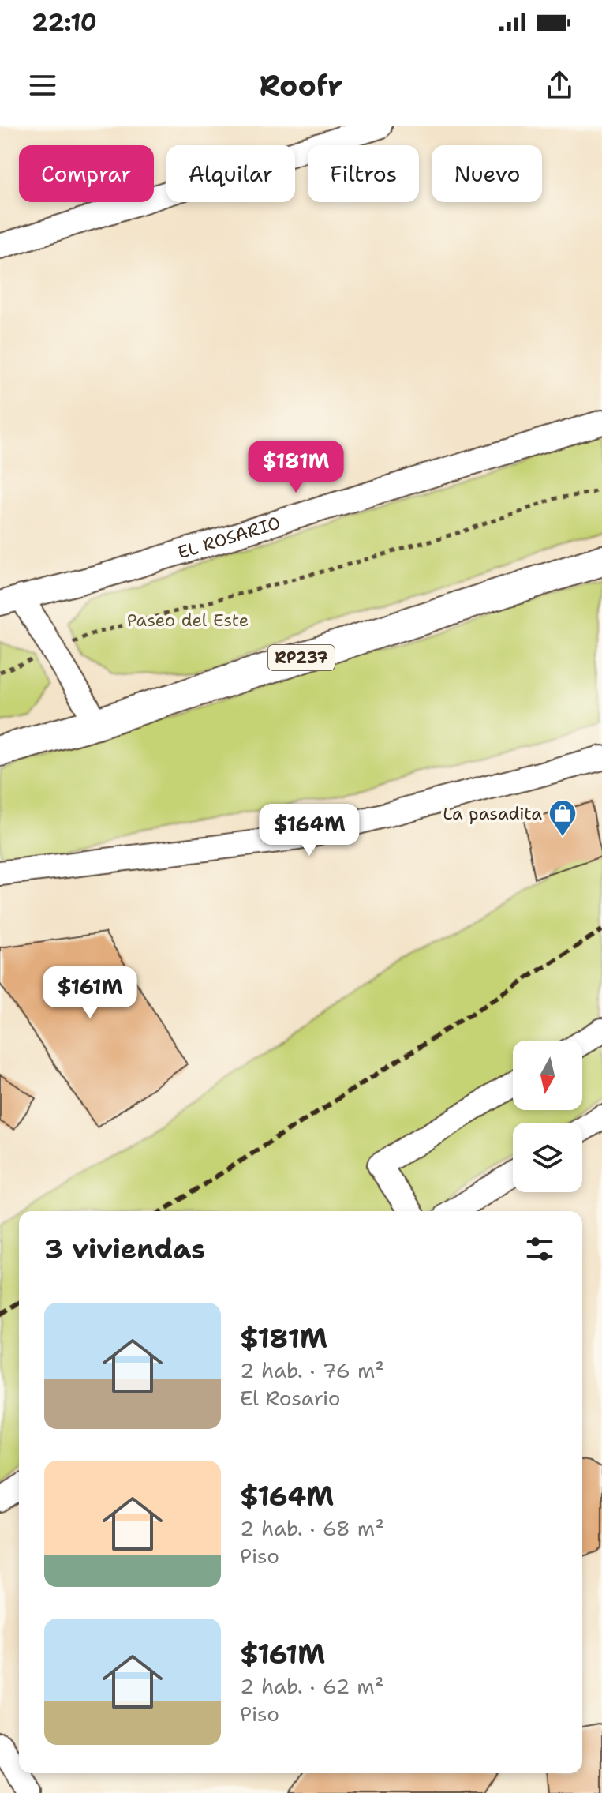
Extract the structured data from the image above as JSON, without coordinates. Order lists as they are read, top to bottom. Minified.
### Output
{"streets":{"main road":["RP237"],"street":["EL ROSARIO"]},"parks":["Paseo del Este"],"places":{"shop":["La pasadita"]},"north":"bottom","page":{"status":"22:10","header":"Roofr","chip":["Comprar","Alquilar","Filtros","Nuevo"],"price":["$181M","$164M","$161M"],"heading":"3 viviendas","list":[{"name":"$181M","note":"2 hab. · 76 m² · El Rosario"},{"name":"$164M","note":"2 hab. · 68 m² · Piso"},{"name":"$161M","note":"2 hab. · 62 m² · Piso"}]}}
